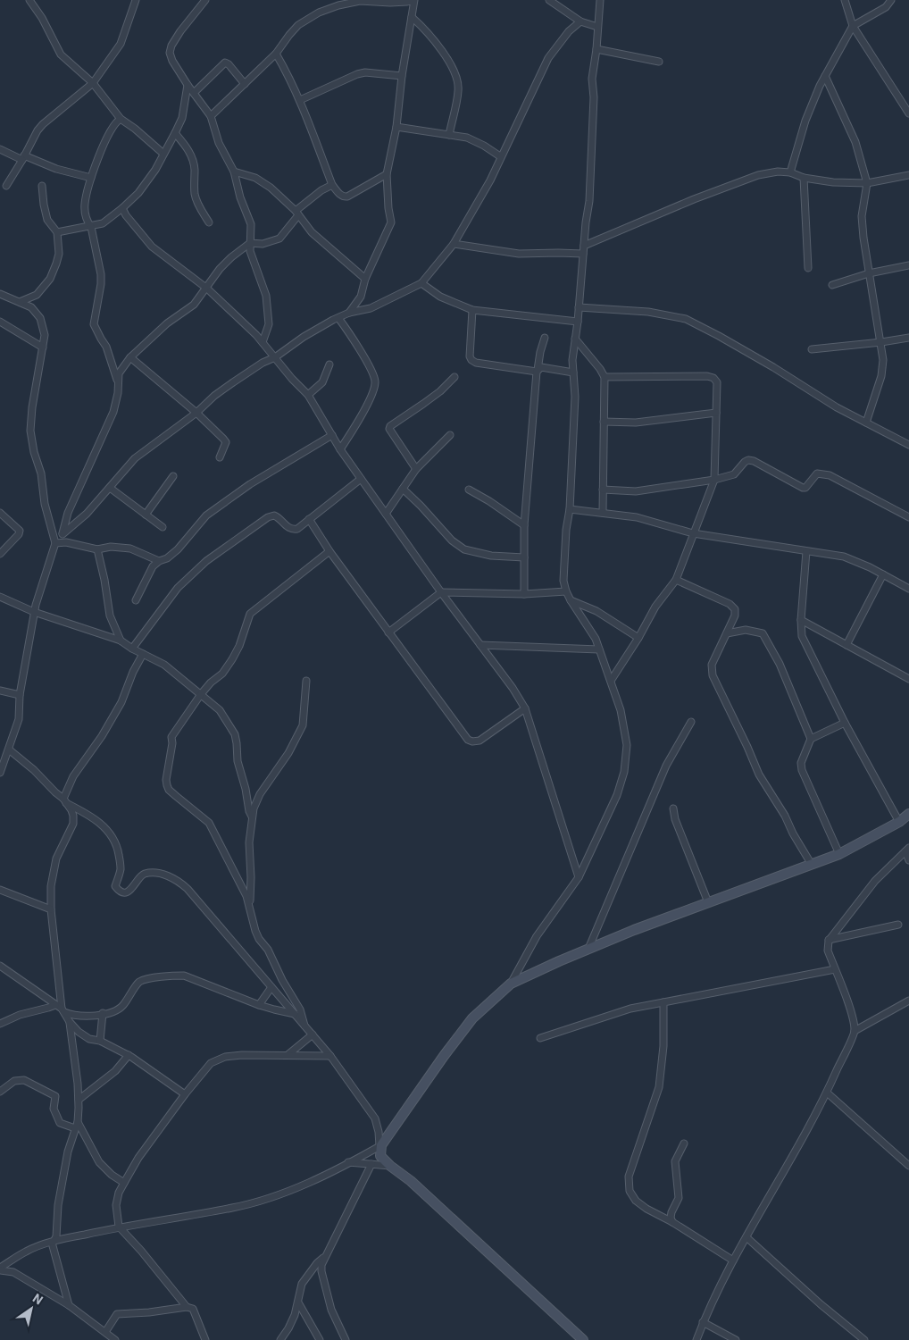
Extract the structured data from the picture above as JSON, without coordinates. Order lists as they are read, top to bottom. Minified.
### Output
{"north":"top right"}
